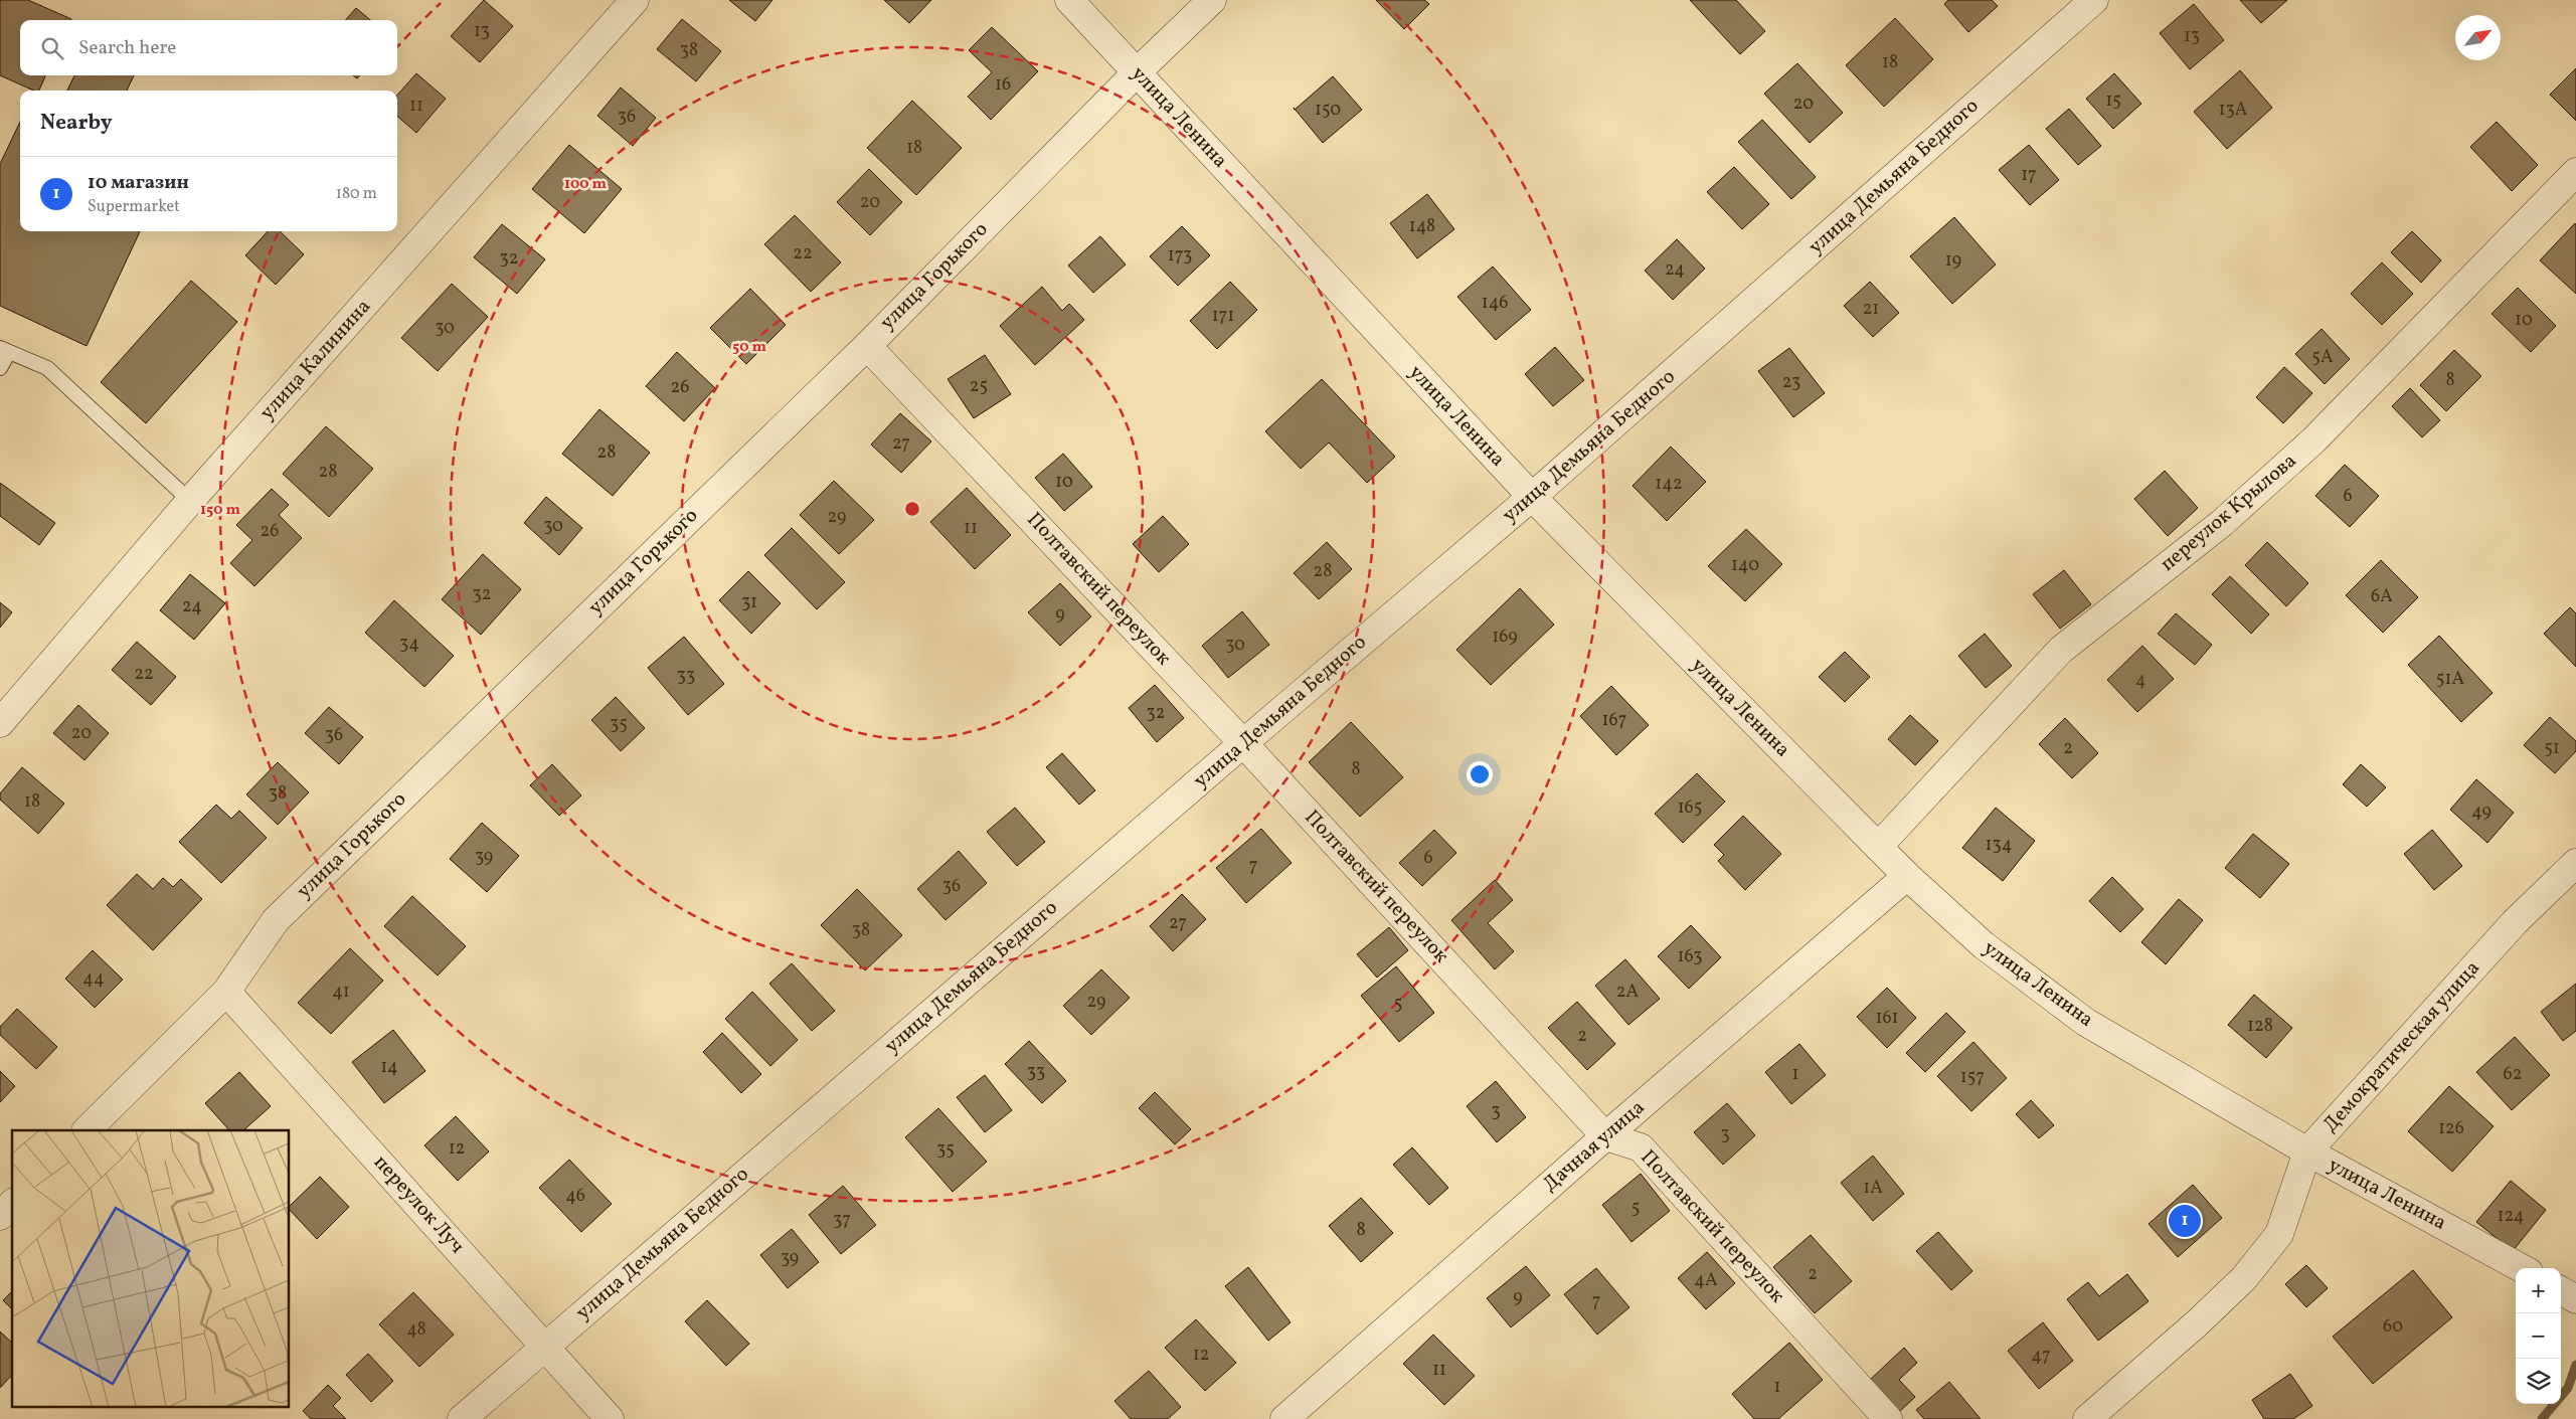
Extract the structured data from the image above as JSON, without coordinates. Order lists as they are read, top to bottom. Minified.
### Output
{"streets":{"street":["улица Ленина","улица Демьяна Бедного","улица Горького","улица Калинина","переулок Крылова","Полтавский переулок","Демократическая улица","Дачная улица","переулок Луч"]},"crossings":[["улица Ленина","улица Демьяна Бедного"],["улица Ленина","улица Горького"],["улица Ленина","переулок Крылова"],["улица Ленина","Демократическая улица"],["улица Ленина","Дачная улица"],["улица Демьяна Бедного","Полтавский переулок"],["улица Демьяна Бедного","переулок Луч"],["улица Горького","Полтавский переулок"],["улица Горького","переулок Луч"],["Полтавский переулок","Дачная улица"]],"house_numbers":["13","13","38","18","16","15","20","11","150","13А","36","18","17","20","148","22","173","32","19","24","146","21","171","10","30","5А","8","23","25","26","27","28","28","10","142","6","29","30","11","26","140","28","32","6А","31","24","9","169","34","30","22","33","51А","4","32","167","35","20","36","2","51","8","38","18","165","49","134","39","6","7","36","27","38","163","44","41","2А","29","5","161","128","2","14","33","1","62","157","3","126","3","12","35","1А","46","5","124","37","8","39","2","4А","9","7","60","48","12","47","11","1"],"north":"top right","page":{"search":"Search here","heading":"Nearby","list":[{"mark":"1","name":"10 магазин","note":"Supermarket","value":"180 m"}],"pins":"1","map_buttons":["+","−"]},"rings":["100 m","50 m","150 m"]}
